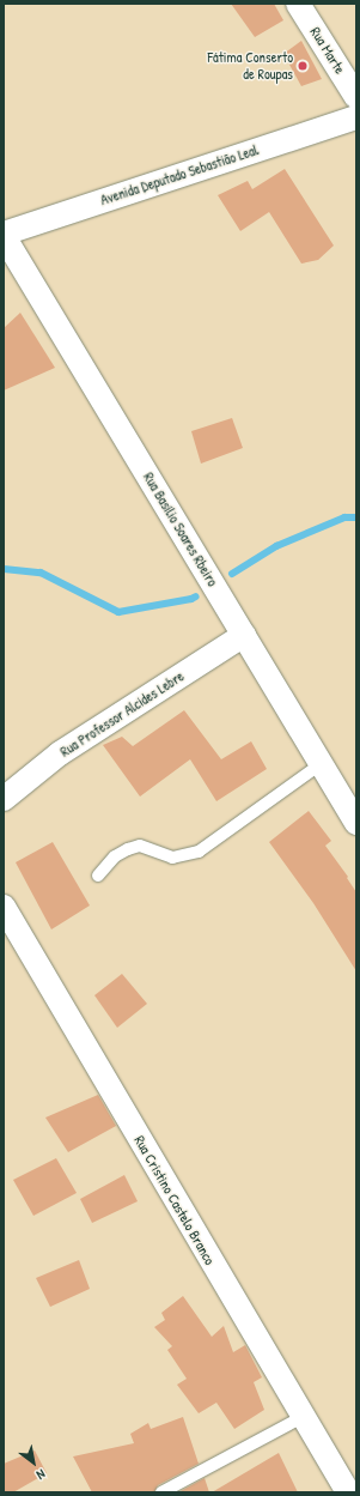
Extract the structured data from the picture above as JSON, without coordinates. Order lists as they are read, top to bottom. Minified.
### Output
{"streets":{"street":["Rua Marte","Avenida Deputado Sebastião Leal","Rua Basílio Soares Rbeiro","Rua Professor Alcides Lebre","Rua Cristino Castelo Branco"]},"crossings":[["Avenida Deputado Sebastião Leal","Rua Basílio Soares Rbeiro"],["Rua Basílio Soares Rbeiro","Rua Professor Alcides Lebre"]],"places":["Fátima Conserto de Roupas"],"north":"bottom right"}
